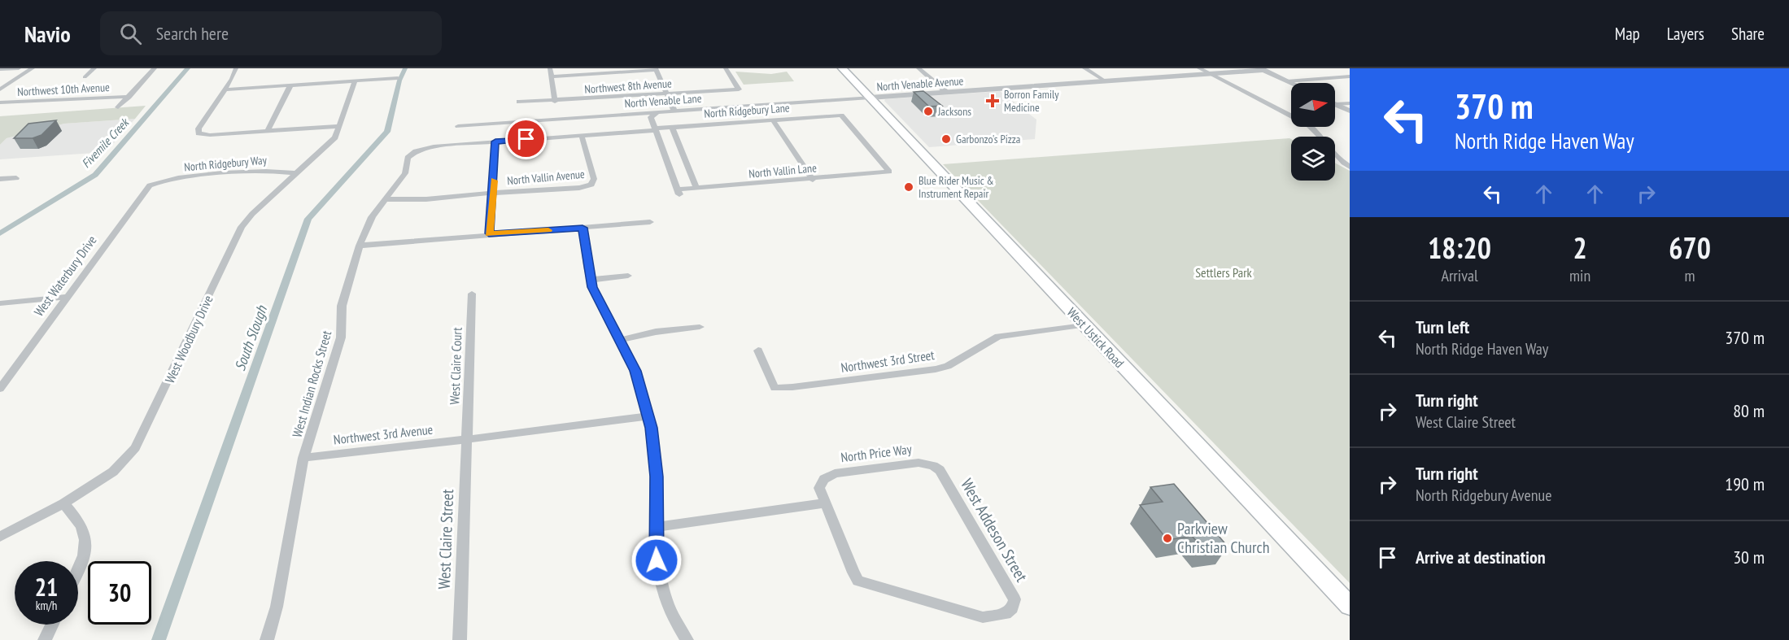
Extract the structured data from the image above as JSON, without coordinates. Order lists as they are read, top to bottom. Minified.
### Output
{"streets":{"main road":["West Ustick Road"],"street":["North Venable Avenue","Northwest 8th Avenue","Northwest 10th Avenue","North Venable Lane","North Ridgebury Lane","North Ridgebury Way","North Vallin Lane","North Vallin Avenue","West Waterbury Drive","West Woodbury Drive","Northwest 3rd Street","West Claire Court","West Indian Rocks Street","Northwest 3rd Avenue","North Price Way","West Addeson Street","West Claire Street"]},"crossings":[["North Venable Avenue","North Venable Lane"],["North Venable Avenue","West Ustick Road"],["North Venable Lane","West Ustick Road"],["North Ridgebury Lane","North Vallin Lane"],["North Ridgebury Lane","North Vallin Avenue"],["North Ridgebury Lane","West Indian Rocks Street"],["North Ridgebury Way","West Waterbury Drive"],["North Ridgebury Way","West Woodbury Drive"],["North Vallin Avenue","West Indian Rocks Street"],["West Ustick Road","Northwest 3rd Street"],["West Claire Court","Northwest 3rd Avenue"],["West Claire Court","West Claire Street"],["West Indian Rocks Street","Northwest 3rd Avenue"],["Northwest 3rd Avenue","West Claire Street"],["North Price Way","West Addeson Street"]],"water":["Fivemile Creek","South Slough"],"parks":["Settlers Park"],"places":{"health":["Borron Family Medicine"],"other":["Jacksons","Garbonzo's Pizza","Blue Rider Music & Instrument Repair","Parkview Christian Church"]},"north":"right","page":{"header":"Navio","search":"Search here","nav":["Map","Layers","Share"],"turn":["370 m","North Ridge Haven Way"],"eta":["18:20","Arrival","2","min","670","m"],"list":[{"name":"Turn left","note":"North Ridge Haven Way","value":"370 m"},{"name":"Turn right","note":"West Claire Street","value":"80 m"},{"name":"Turn right","note":"North Ridgebury Avenue","value":"190 m"},{"name":"Arrive at destination","value":"30 m"}],"speed":"21 km/h","limit":"30"}}
